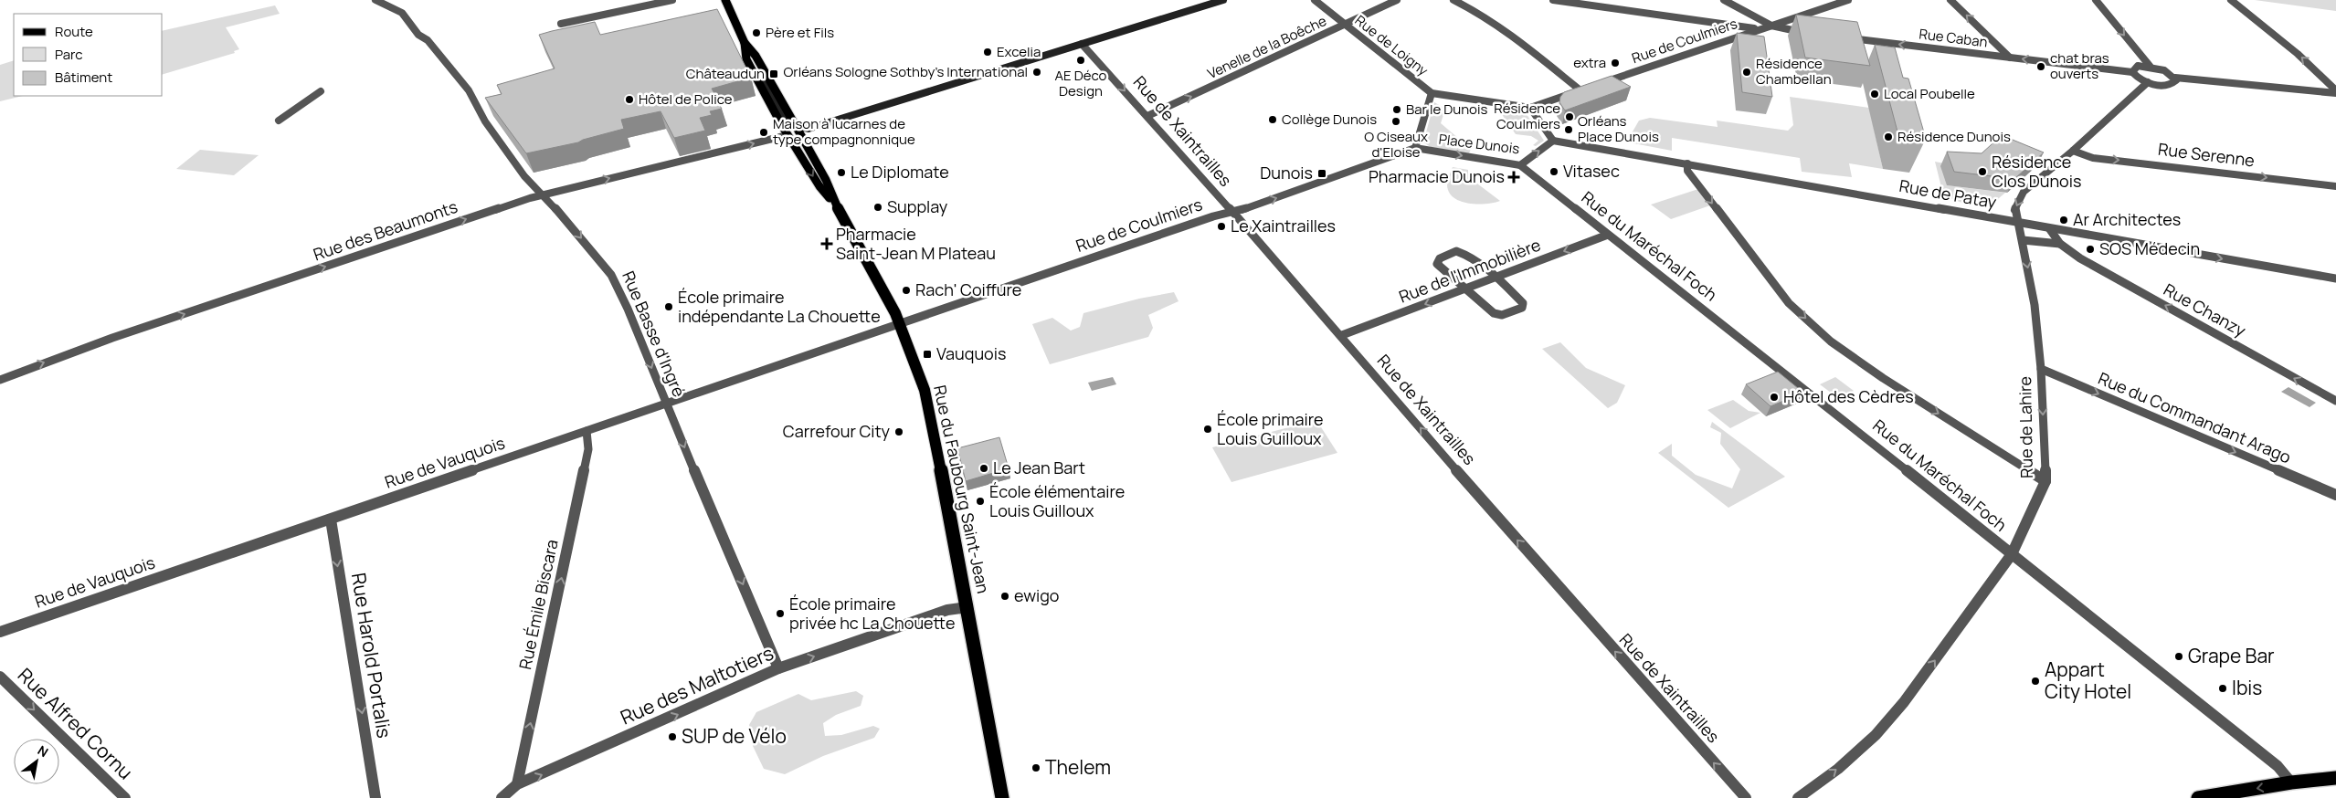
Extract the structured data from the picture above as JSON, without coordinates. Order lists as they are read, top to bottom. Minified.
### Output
{"streets":{"main road":["Rue du Faubourg Saint-Jean"],"street":["Rue Caban","Rue de Coulmiers","Rue de Loigny","Venelle de la Boêche","Rue de Xaintrailles","Place Dunois","Rue Serenne","Rue de Patay","Rue des Beaumonts","Rue du Maréchal Foch","Rue de l'Immobilière","Rue Chanzy","Rue Basse d'Ingré","Rue du Commandant Arago","Rue de Lahire","Rue de Vauquois","Rue Émile Biscara","Rue Harold Portalis","Rue des Maltotiers","Rue Alfred Cornu"]},"crossings":[["Rue de Coulmiers","Rue de Xaintrailles"],["Rue de Coulmiers","Place Dunois"],["Rue de Coulmiers","Rue de Vauquois"],["Rue de Coulmiers","Rue du Faubourg Saint-Jean"],["Rue de Loigny","Venelle de la Boêche"],["Rue de Loigny","Place Dunois"],["Venelle de la Boêche","Rue de Xaintrailles"],["Rue de Xaintrailles","Rue de l'Immobilière"],["Place Dunois","Rue de Patay"],["Place Dunois","Rue du Maréchal Foch"],["Rue de Patay","Rue Chanzy"],["Rue de Patay","Rue de Lahire"],["Rue des Beaumonts","Rue Basse d'Ingré"],["Rue des Beaumonts","Rue du Faubourg Saint-Jean"],["Rue du Maréchal Foch","Rue de l'Immobilière"],["Rue du Maréchal Foch","Rue de Lahire"],["Rue Chanzy","Rue de Lahire"],["Rue Basse d'Ingré","Rue de Vauquois"],["Rue Basse d'Ingré","Rue des Maltotiers"],["Rue du Commandant Arago","Rue de Lahire"],["Rue de Vauquois","Rue du Faubourg Saint-Jean"],["Rue de Vauquois","Rue Émile Biscara"],["Rue de Vauquois","Rue Harold Portalis"],["Rue du Faubourg Saint-Jean","Rue des Maltotiers"],["Rue Émile Biscara","Rue des Maltotiers"]],"one_way":["Rue Caban","Venelle de la Boêche","Rue Serenne","Rue de Patay","Rue des Beaumonts","Rue de l'Immobilière","Rue Chanzy","Rue Basse d'Ingré","Rue du Commandant Arago","Rue Émile Biscara","Rue Harold Portalis","Rue des Maltotiers","Rue Alfred Cornu"],"places":{"other":["Père et Fils","Excelia","AE Déco Design","extra","chat bras ouverts","Orléans Sologne Sothby's International","Résidence Chambellan","Local Poubelle","Hôtel de Police","Bar le Dunois","Résidence Coulmiers","Collège Dunois","O Ciseaux d'Eloise","Orléans Place Dunois","Maison à lucarnes de type compagnonnique","Résidence Dunois","Vitasec","Résidence Clos Dunois","Le Diplomate","Supplay","Ar Architectes","Le Xaintrailles","SOS Médecin","Rach' Coiffure","École primaire indépendante La Chouette","Hôtel des Cèdres","École primaire Louis Guilloux","Carrefour City","Le Jean Bart","École élémentaire Louis Guilloux","ewigo","École primaire privée hc La Chouette","Grape Bar","Appart City Hotel","Ibis","SUP de Vélo","Thelem"],"transit":["Châteaudun","Dunois","Vauquois"],"health":["Pharmacie Dunois","Pharmacie Saint-Jean M Plateau"]},"legend":["Route","Parc","Bâtiment"],"north":"top right"}
